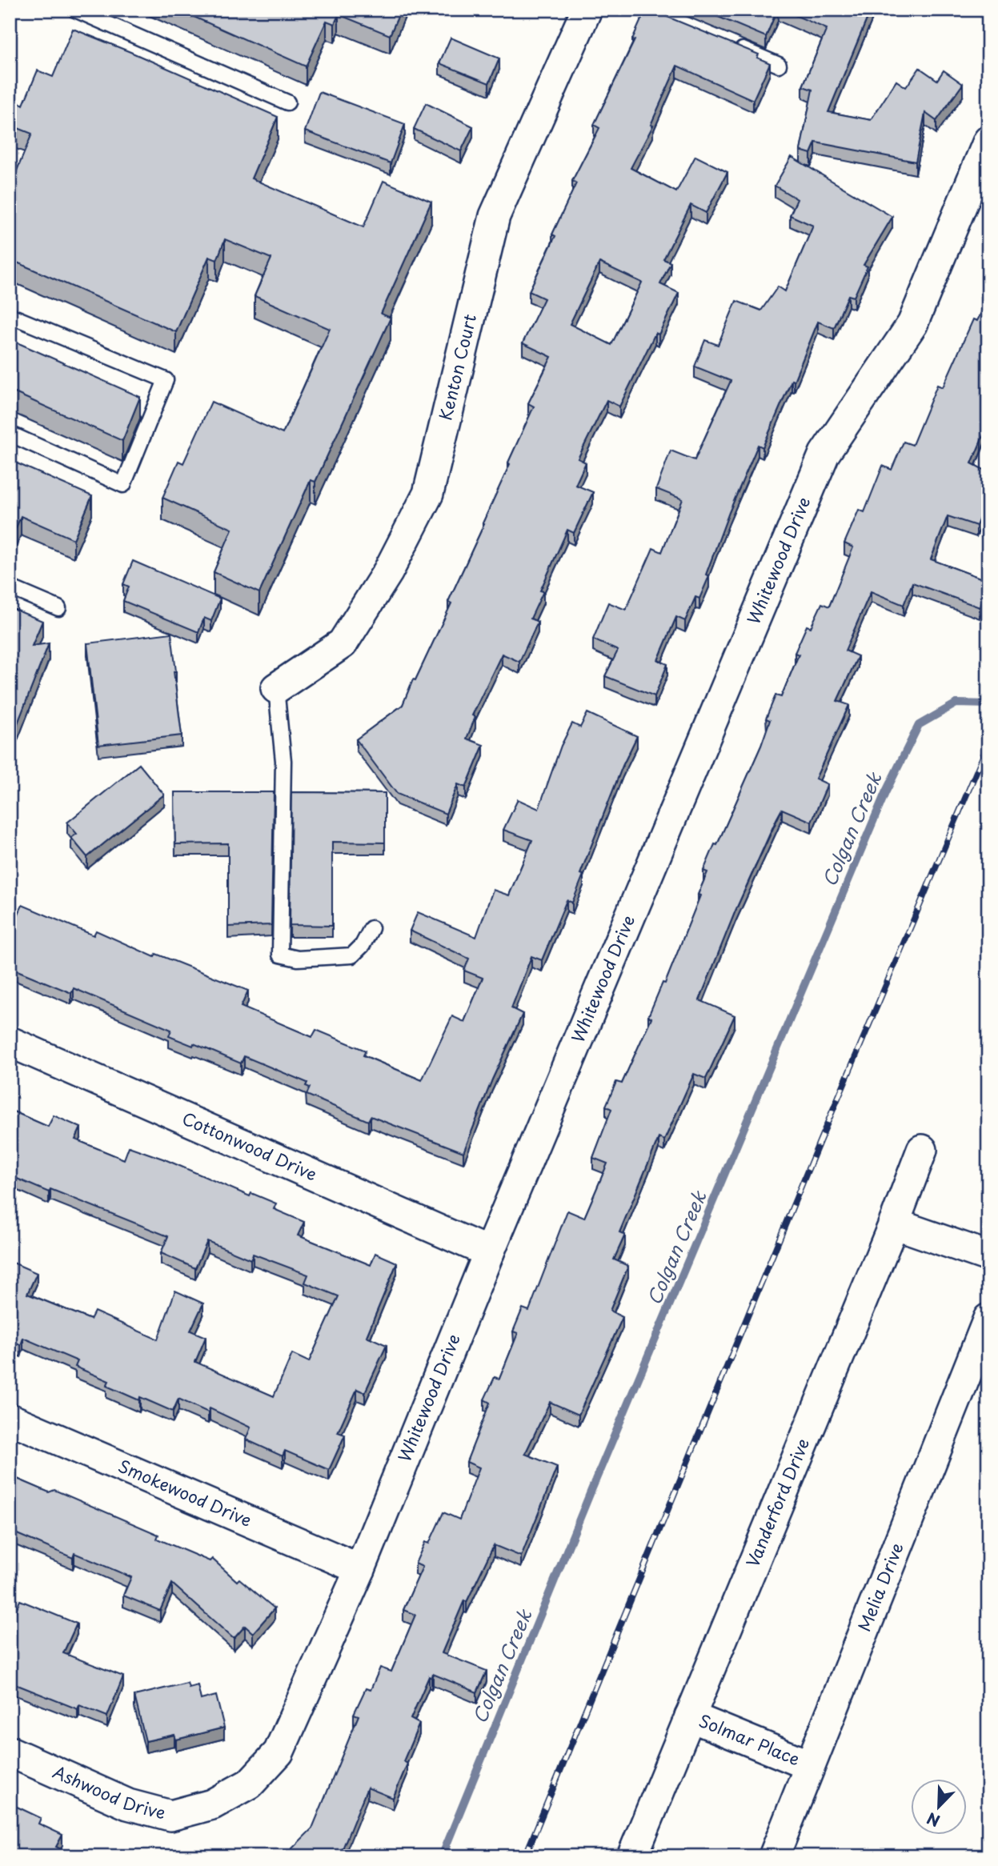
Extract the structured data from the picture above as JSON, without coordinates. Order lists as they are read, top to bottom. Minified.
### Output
{"streets":{"street":["Kenton Court","Whitewood Drive","Cottonwood Drive","Smokewood Drive","Vanderford Drive","Melia Drive","Solmar Place","Ashwood Drive"]},"crossings":[["Whitewood Drive","Cottonwood Drive"],["Whitewood Drive","Smokewood Drive"],["Whitewood Drive","Ashwood Drive"],["Vanderford Drive","Solmar Place"],["Melia Drive","Solmar Place"]],"water":["Colgan Creek"],"north":"bottom left"}
